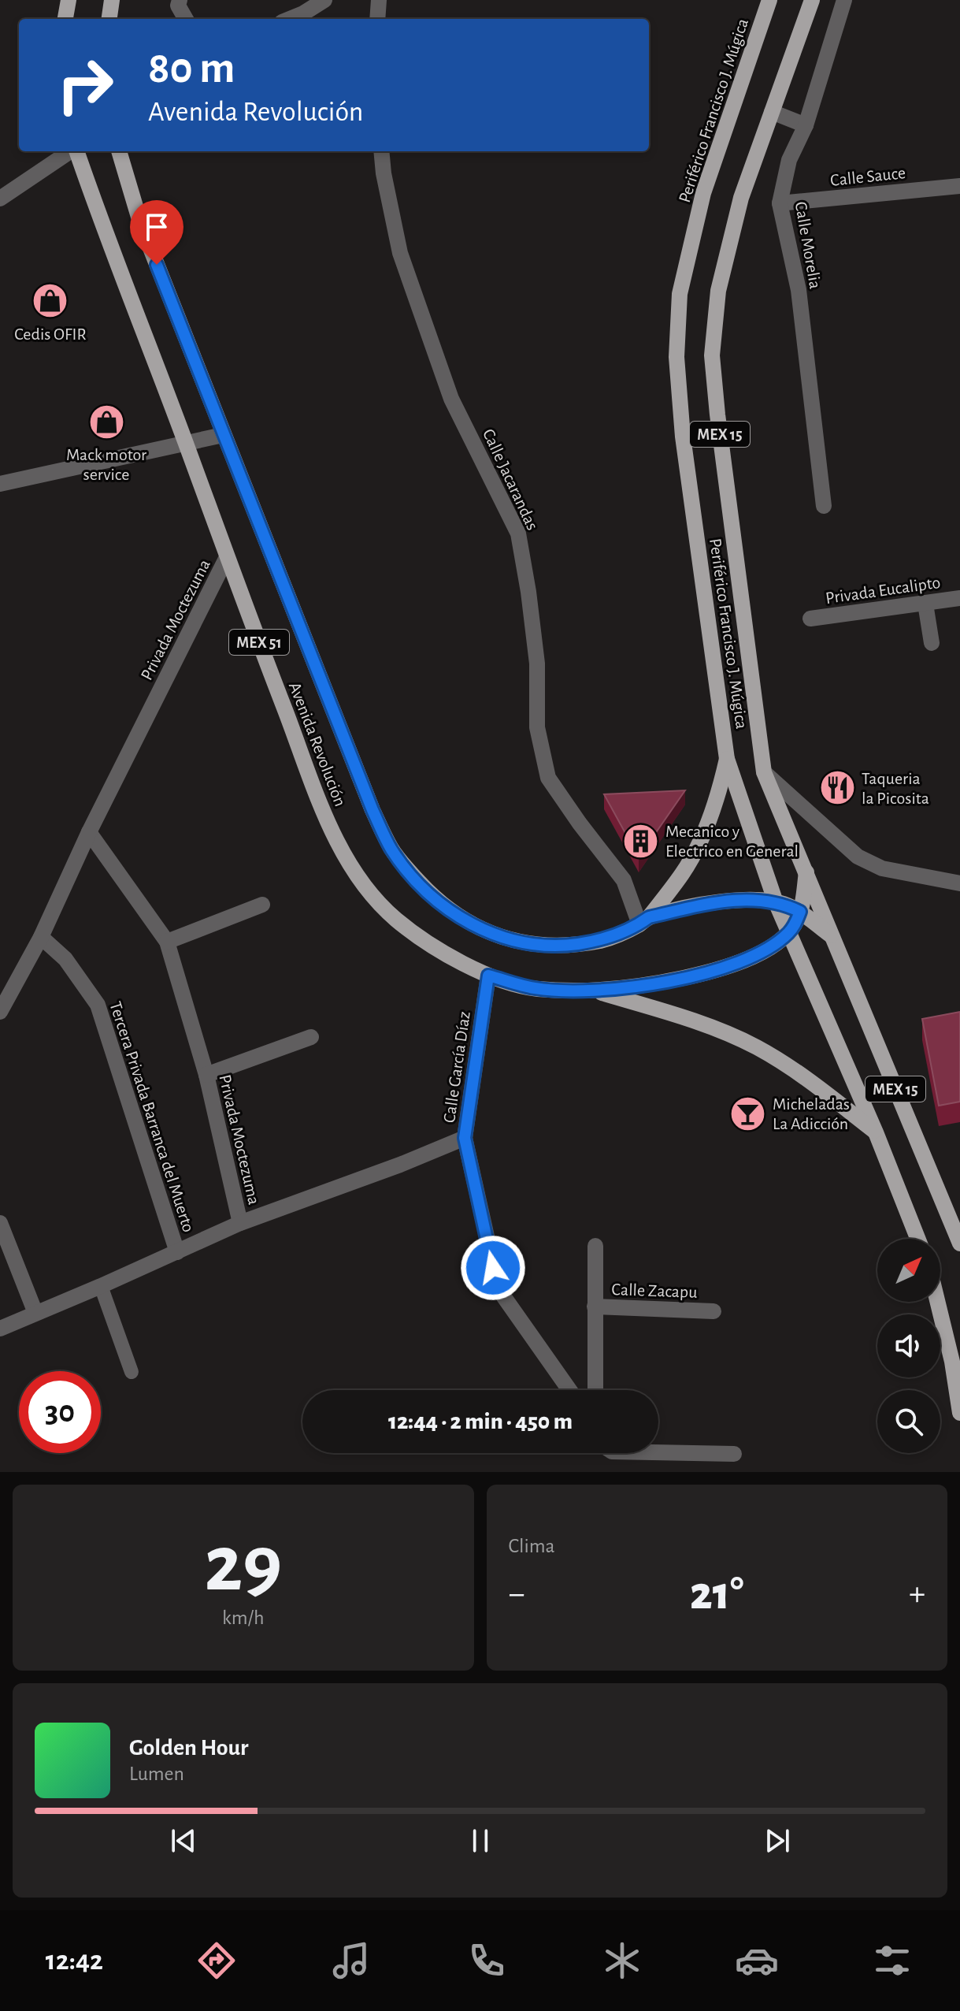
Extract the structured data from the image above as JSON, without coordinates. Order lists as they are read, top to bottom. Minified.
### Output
{"streets":{"main road":["Periférico Francisco J. Múgica","MEX 15","MEX 51","Avenida Revolución"],"street":["Calle Sauce","Calle Morelia","Calle Jacarandas","Privada Eucalipto","Privada Moctezuma","Calle García Díaz","Tercera Privada Barranca del Muerto","Calle Zacapu"]},"crossings":[["Periférico Francisco J. Múgica","Avenida Revolución"],["Calle Sauce","Calle Morelia"],["Calle Jacarandas","Avenida Revolución"],["Privada Moctezuma","Avenida Revolución"],["Privada Moctezuma","Tercera Privada Barranca del Muerto"],["Avenida Revolución","Calle García Díaz"]],"places":{"shop":["Cedis OFIR","Mack motor service"],"restaurant":["Taqueria la Picosita"],"building":["Mecanico y Electrico en General"],"bar":["Micheladas La Adicción"]},"north":"top right","page":{"turn":["80 m","Avenida Revolución"],"limit":"30","trip":"12:44 · 2 min · 450 m","tile":[["29","km/h"],"Clima"],"heat":["−","21°","+"],"song":["Golden Hour","Lumen"],"tabs":"12:42"}}
